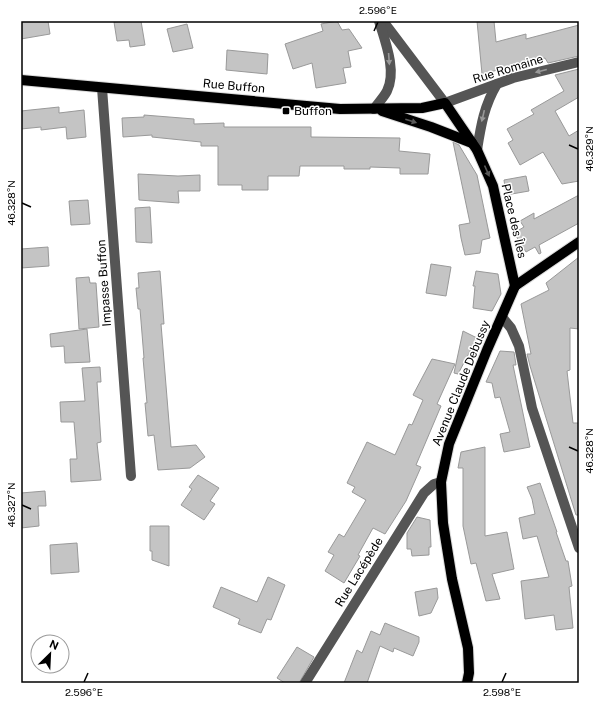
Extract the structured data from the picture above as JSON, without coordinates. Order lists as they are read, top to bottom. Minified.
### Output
{"streets":{"main road":["Rue Buffon","Place des Îles","Avenue Claude Debussy"],"street":["Rue Romaine","Impasse Buffon","Rue Lacépède"]},"crossings":[["Rue Romaine","Rue Buffon"],["Rue Romaine","Place des Îles"],["Rue Buffon","Place des Îles"],["Rue Buffon","Impasse Buffon"],["Place des Îles","Avenue Claude Debussy"],["Avenue Claude Debussy","Rue Lacépède"]],"one_way":["Rue Romaine","Place des Îles"],"places":{"transit":["Buffon"]},"north":"top right","coordinates":["2.596°E","46.329°N","46.328°N","46.327°N","2.598°E"]}
